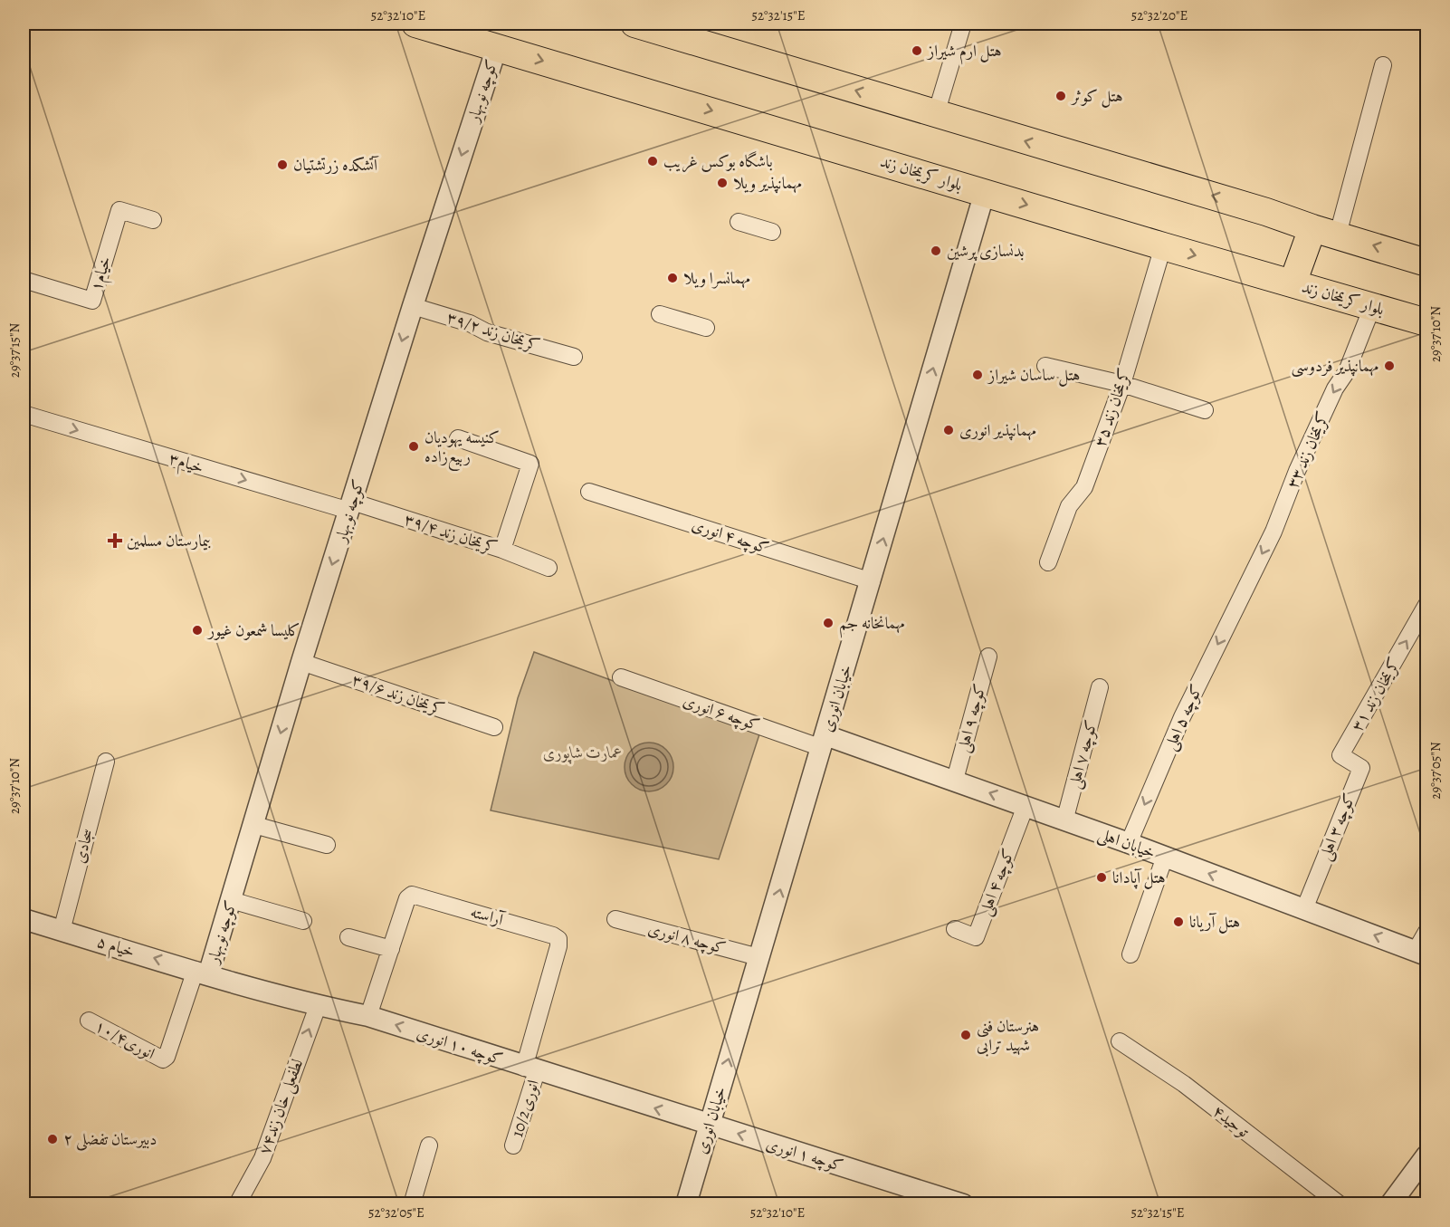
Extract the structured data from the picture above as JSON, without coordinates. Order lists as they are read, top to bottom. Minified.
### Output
{"streets":{"main road":["بلوار کریمخان زند"],"street":["کوچه نوبهار","۱خیام","کریمخان زند ۳۹/۲","کریمخان زند ۳۵","کریمخان زند ۳۳","خیام۳","کریمخان زند ۳۹/۴","کوچه ۴ انوری","کریمخان زند ۳۹/۶","کریمخان زند ۳۱","خیابان انوری","کوچه ۶ انوری","کوچه ۵ اهلی","کوچه ۹ اهلی","کوچه ۷ اهلی","کوچه ۳ اهلی","خیابان اهلی","سجادی","کوچه ۴ اهلی","آراسته","کوچه ۸ انوری","۵ خیام","انوری۱۰/۴","کوچه ۱۰ انوری","لطفعلی خان زند۷۴","انوری10/2","توحید۴","کوچه ۱ انوری"]},"crossings":[["کوچه نوبهار","بلوار کریمخان زند"],["کوچه نوبهار","کریمخان زند ۳۹/۲"],["کوچه نوبهار","خیام۳"],["کوچه نوبهار","کریمخان زند ۳۹/۴"],["کوچه نوبهار","کریمخان زند ۳۹/۶"],["کوچه نوبهار","۵ خیام"],["کوچه نوبهار","انوری۱۰/۴"],["کوچه نوبهار","کوچه ۱۰ انوری"],["بلوار کریمخان زند","کریمخان زند ۳۵"],["بلوار کریمخان زند","کریمخان زند ۳۳"],["بلوار کریمخان زند","خیابان انوری"],["کریمخان زند ۳۳","کوچه ۵ اهلی"],["خیام۳","کریمخان زند ۳۹/۴"],["کوچه ۴ انوری","خیابان انوری"],["کریمخان زند ۳۱","کوچه ۳ اهلی"],["خیابان انوری","کوچه ۶ انوری"],["خیابان انوری","خیابان اهلی"],["خیابان انوری","کوچه ۸ انوری"],["خیابان انوری","کوچه ۱۰ انوری"],["خیابان انوری","کوچه ۱ انوری"],["کوچه ۶ انوری","خیابان اهلی"],["کوچه ۵ اهلی","خیابان اهلی"],["کوچه ۹ اهلی","خیابان اهلی"],["کوچه ۷ اهلی","خیابان اهلی"],["کوچه ۳ اهلی","خیابان اهلی"],["خیابان اهلی","کوچه ۴ اهلی"],["سجادی","۵ خیام"],["آراسته","کوچه ۱۰ انوری"],["آراسته","انوری10/2"],["۵ خیام","انوری۱۰/۴"],["۵ خیام","کوچه ۱۰ انوری"],["انوری۱۰/۴","کوچه ۱۰ انوری"],["کوچه ۱۰ انوری","لطفعلی خان زند۷۴"],["کوچه ۱۰ انوری","انوری10/2"],["کوچه ۱۰ انوری","کوچه ۱ انوری"]],"one_way":["کوچه نوبهار","کریمخان زند ۳۳","خیام۳","کریمخان زند ۳۱","خیابان انوری","کوچه ۵ اهلی","خیابان اهلی","۵ خیام","کوچه ۱۰ انوری","لطفعلی خان زند۷۴","کوچه ۱ انوری"],"parks":["عمارت شاپوری"],"places":{"other":["هتل ارم شیراز","هتل کوثر","باشگاه بوکس غریب","آتشکده زرتشتیان","مهمانپذیر ویلا","بدنسازی پرشین","مهمانسرا ویلا","مهمانپذیر فردوسی","هتل ساسان شیراز","مهمانپذیر انوری","کنیسه یهودیان ربیع‌زاده","مهمانخانه جم","کلیسا شمعون غیور","هتل آپادانا","هتل آریانا","هنرستان فنی شهید ترابی","دبیرستان تفضلی ۲"],"health":["بیمارستان مسلمین"]},"coordinates":["52°32'10\"E","52°32'15\"E","52°32'20\"E","29°37'10\"N","29°37'15\"N","29°37'05\"N","52°32'05\"E"]}
